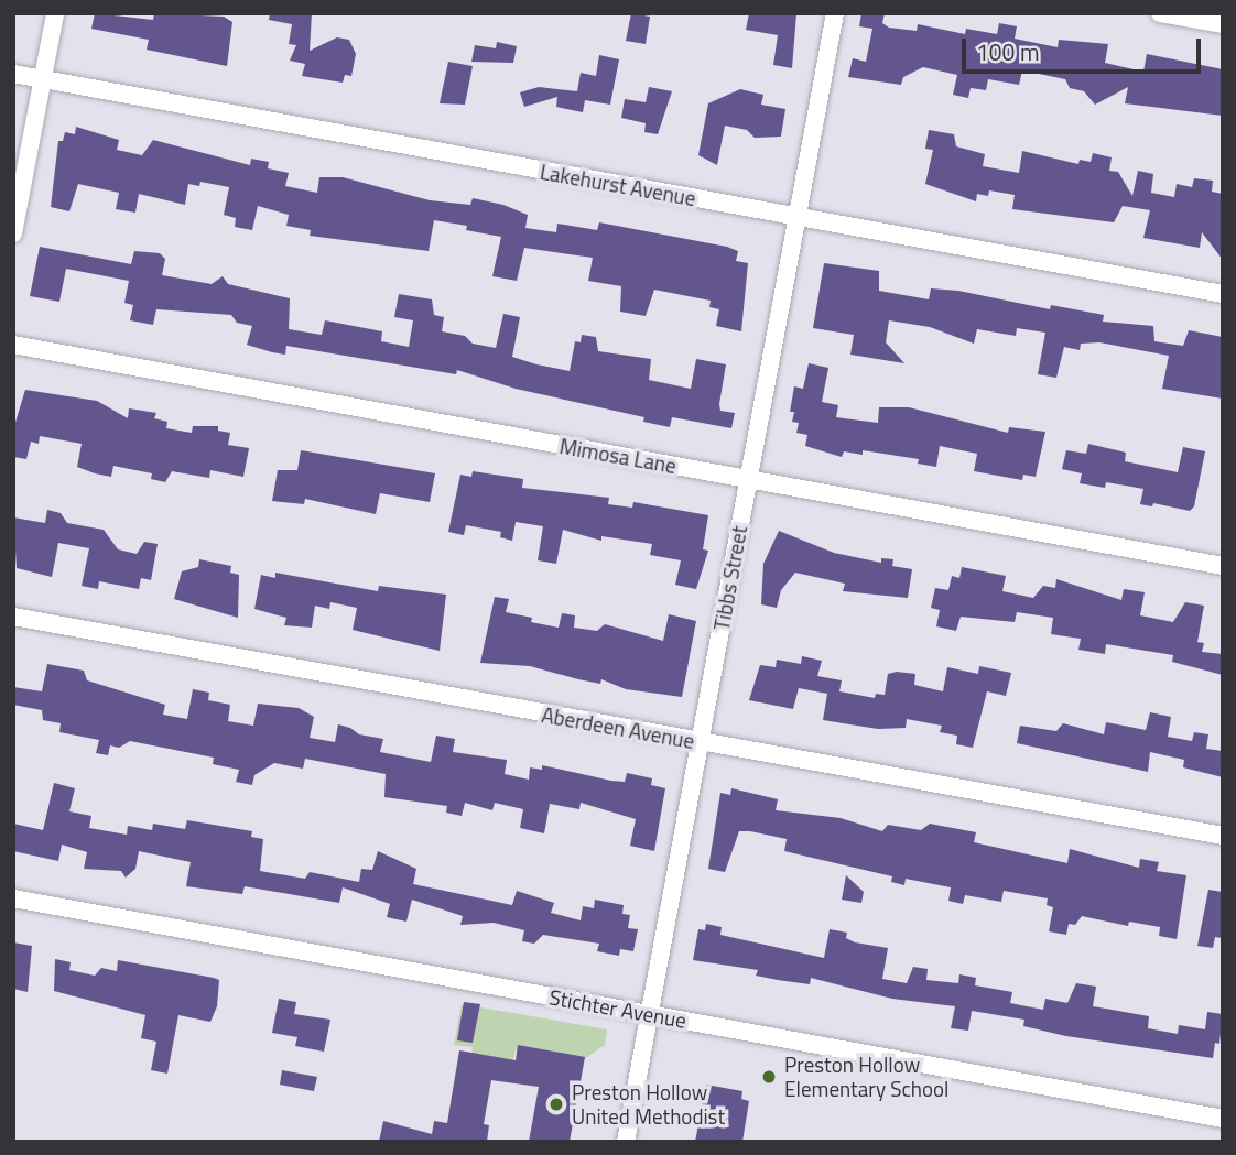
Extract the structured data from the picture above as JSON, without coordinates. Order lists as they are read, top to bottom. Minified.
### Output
{"streets":{"street":["Lakehurst Avenue","Mimosa Lane","Tibbs Street","Aberdeen Avenue","Stichter Avenue"]},"crossings":[["Lakehurst Avenue","Tibbs Street"],["Mimosa Lane","Tibbs Street"],["Tibbs Street","Aberdeen Avenue"],["Tibbs Street","Stichter Avenue"]],"places":["Preston Hollow Elementary School","Preston Hollow United Methodist"],"scale_bar":"100 m"}
